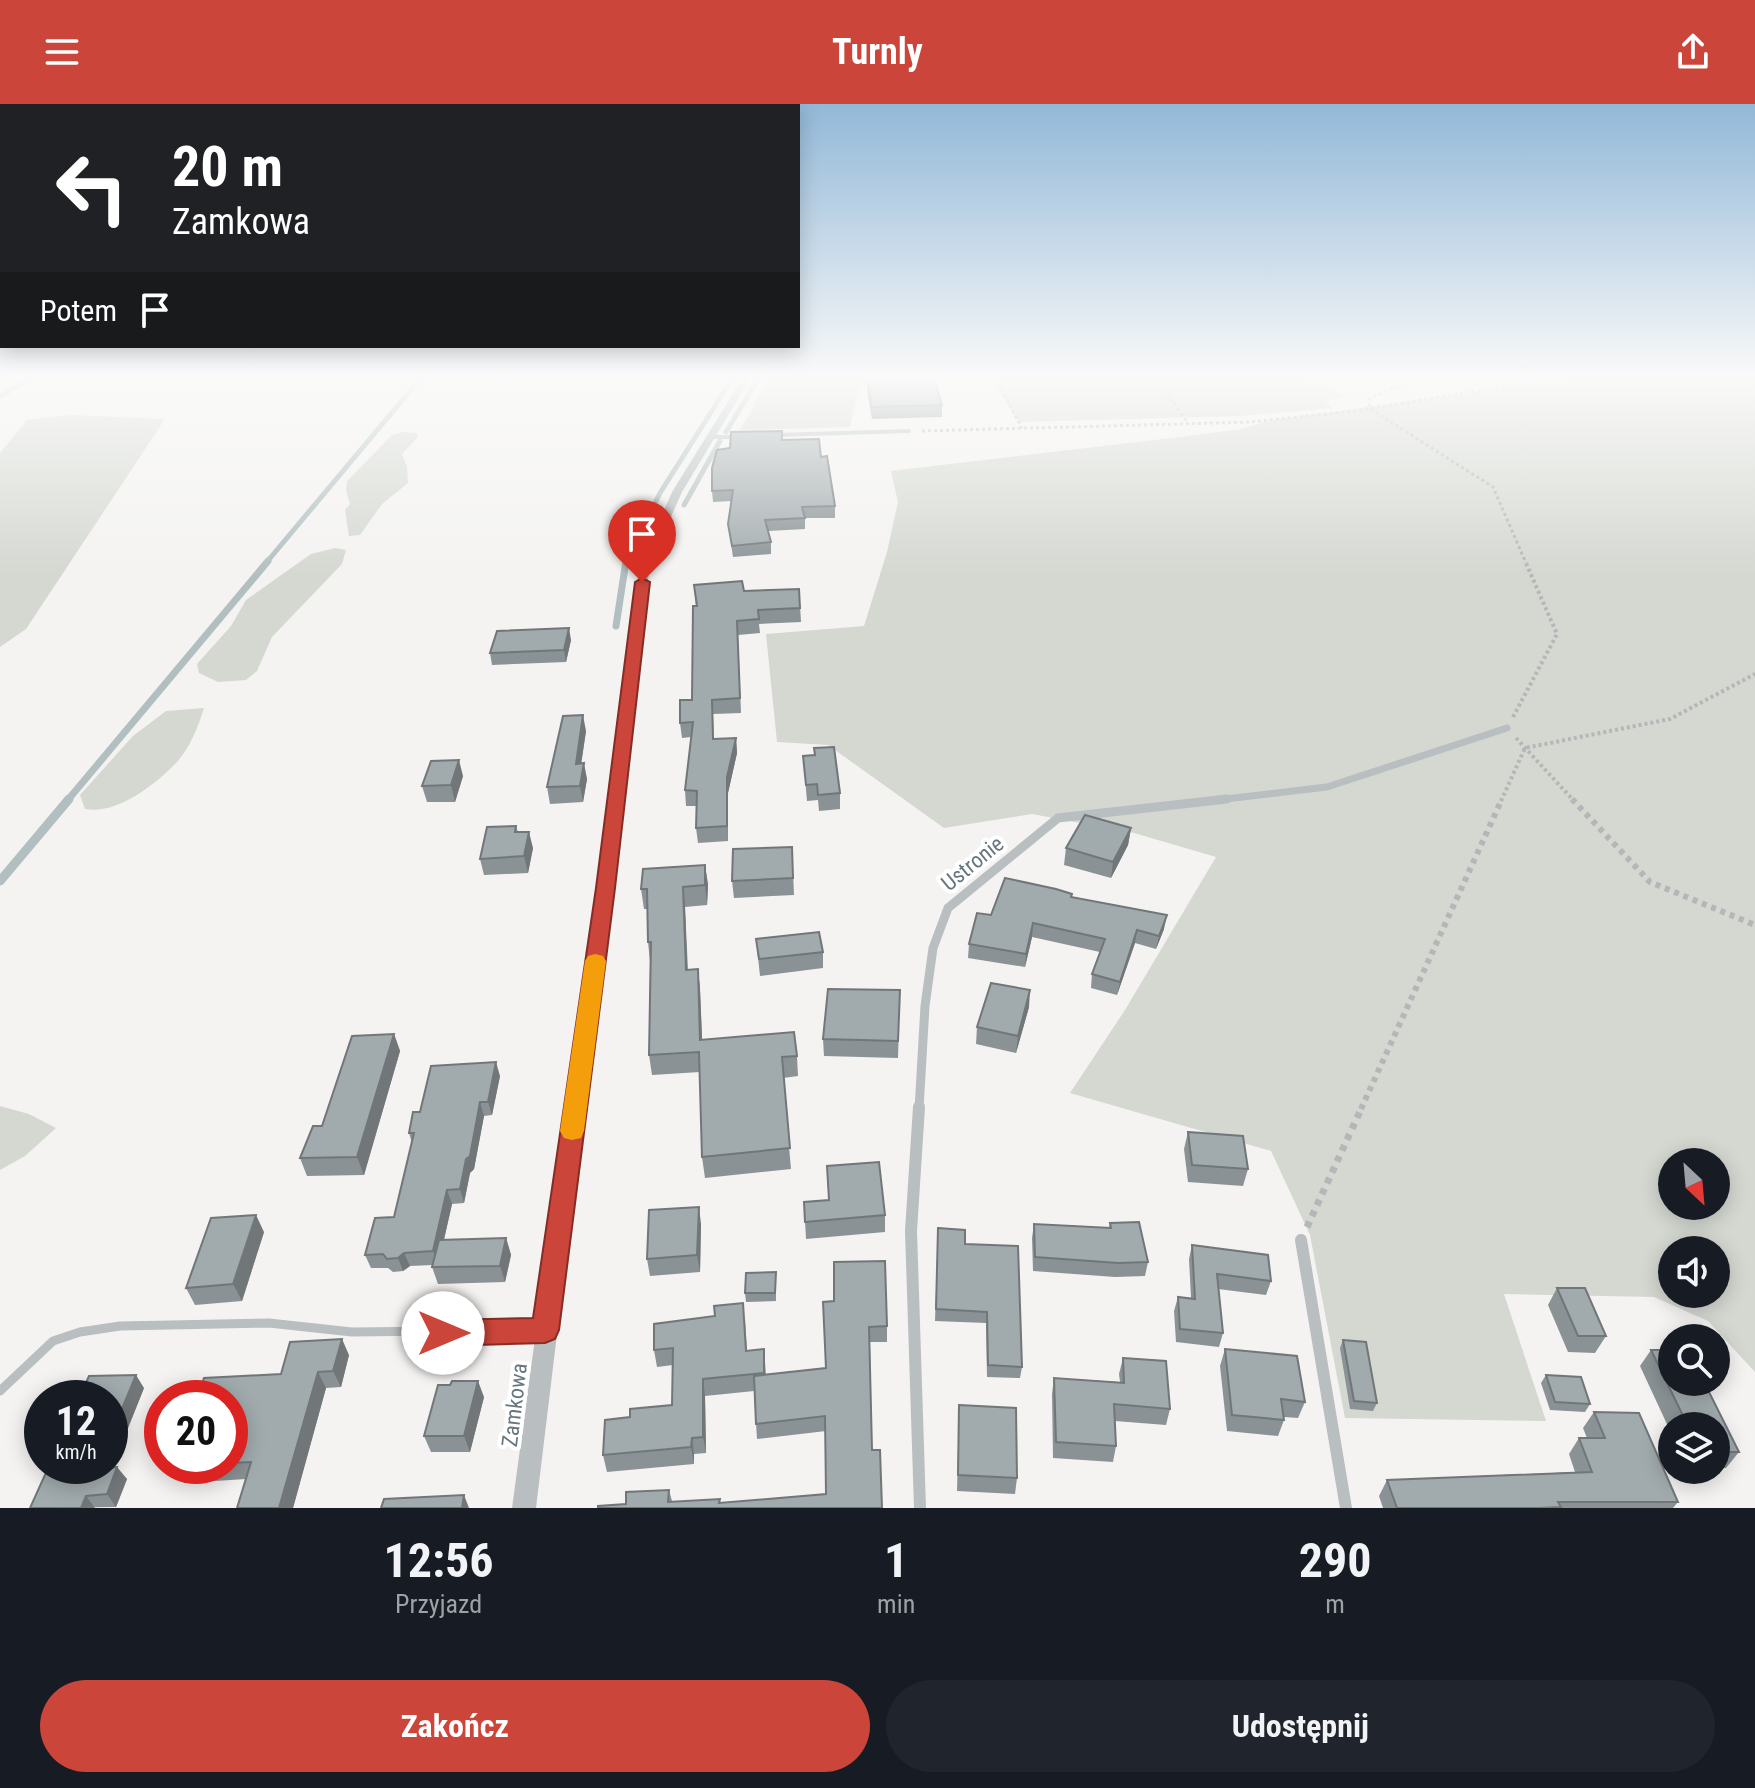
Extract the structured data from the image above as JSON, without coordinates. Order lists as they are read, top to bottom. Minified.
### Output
{"streets":{"street":["Ustronie","Zamkowa"]},"north":"bottom right","page":{"header":"Turnly","turn":["20 m","Zamkowa"],"then":"Potem","speed":"12 km/h","limit":"20","eta":["12:56","Przyjazd","1","min","290","m"],"buttons":["Zakończ","Udostępnij"]}}
